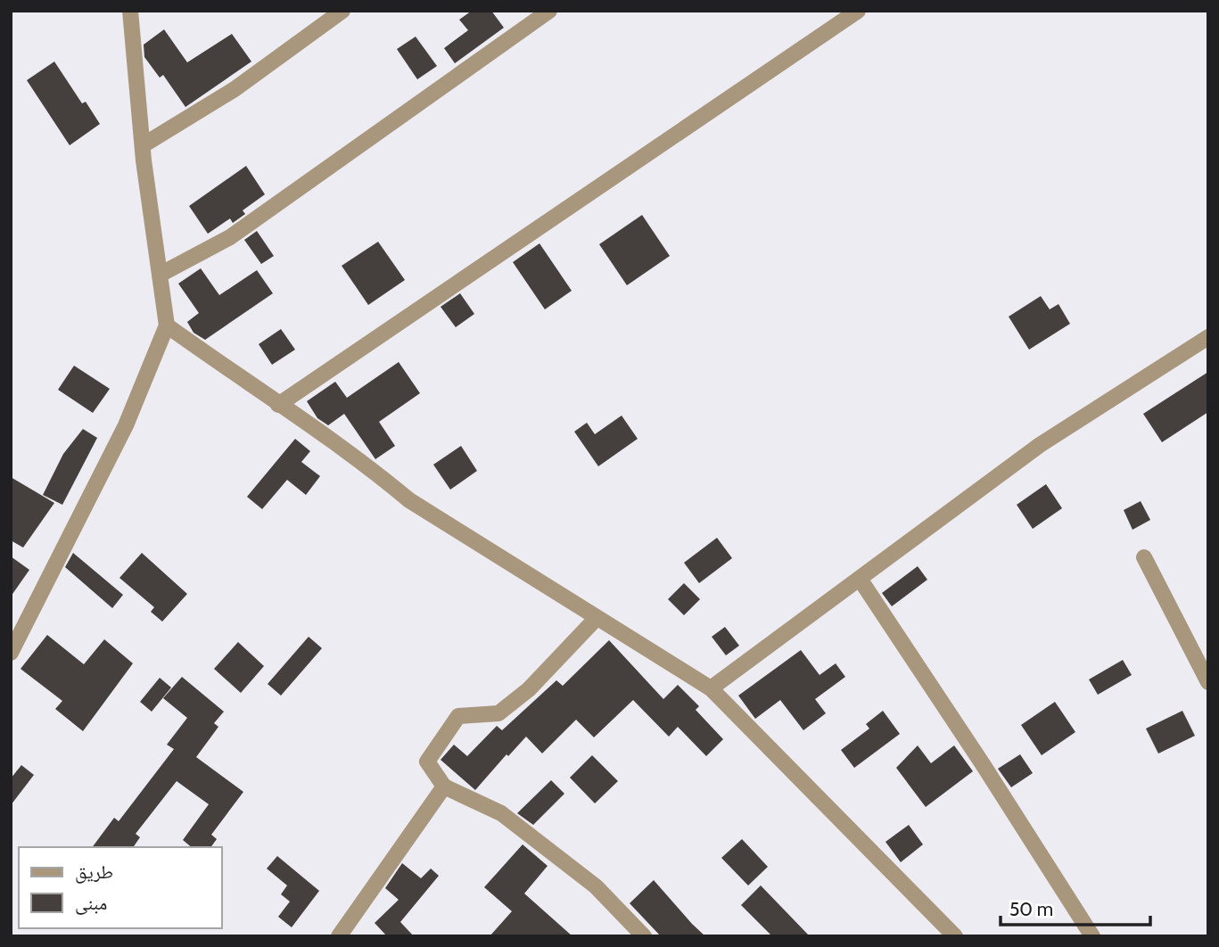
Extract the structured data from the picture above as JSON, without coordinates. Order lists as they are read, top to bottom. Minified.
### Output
{"legend":["طريق","مبنى"],"scale_bar":"50 m"}
